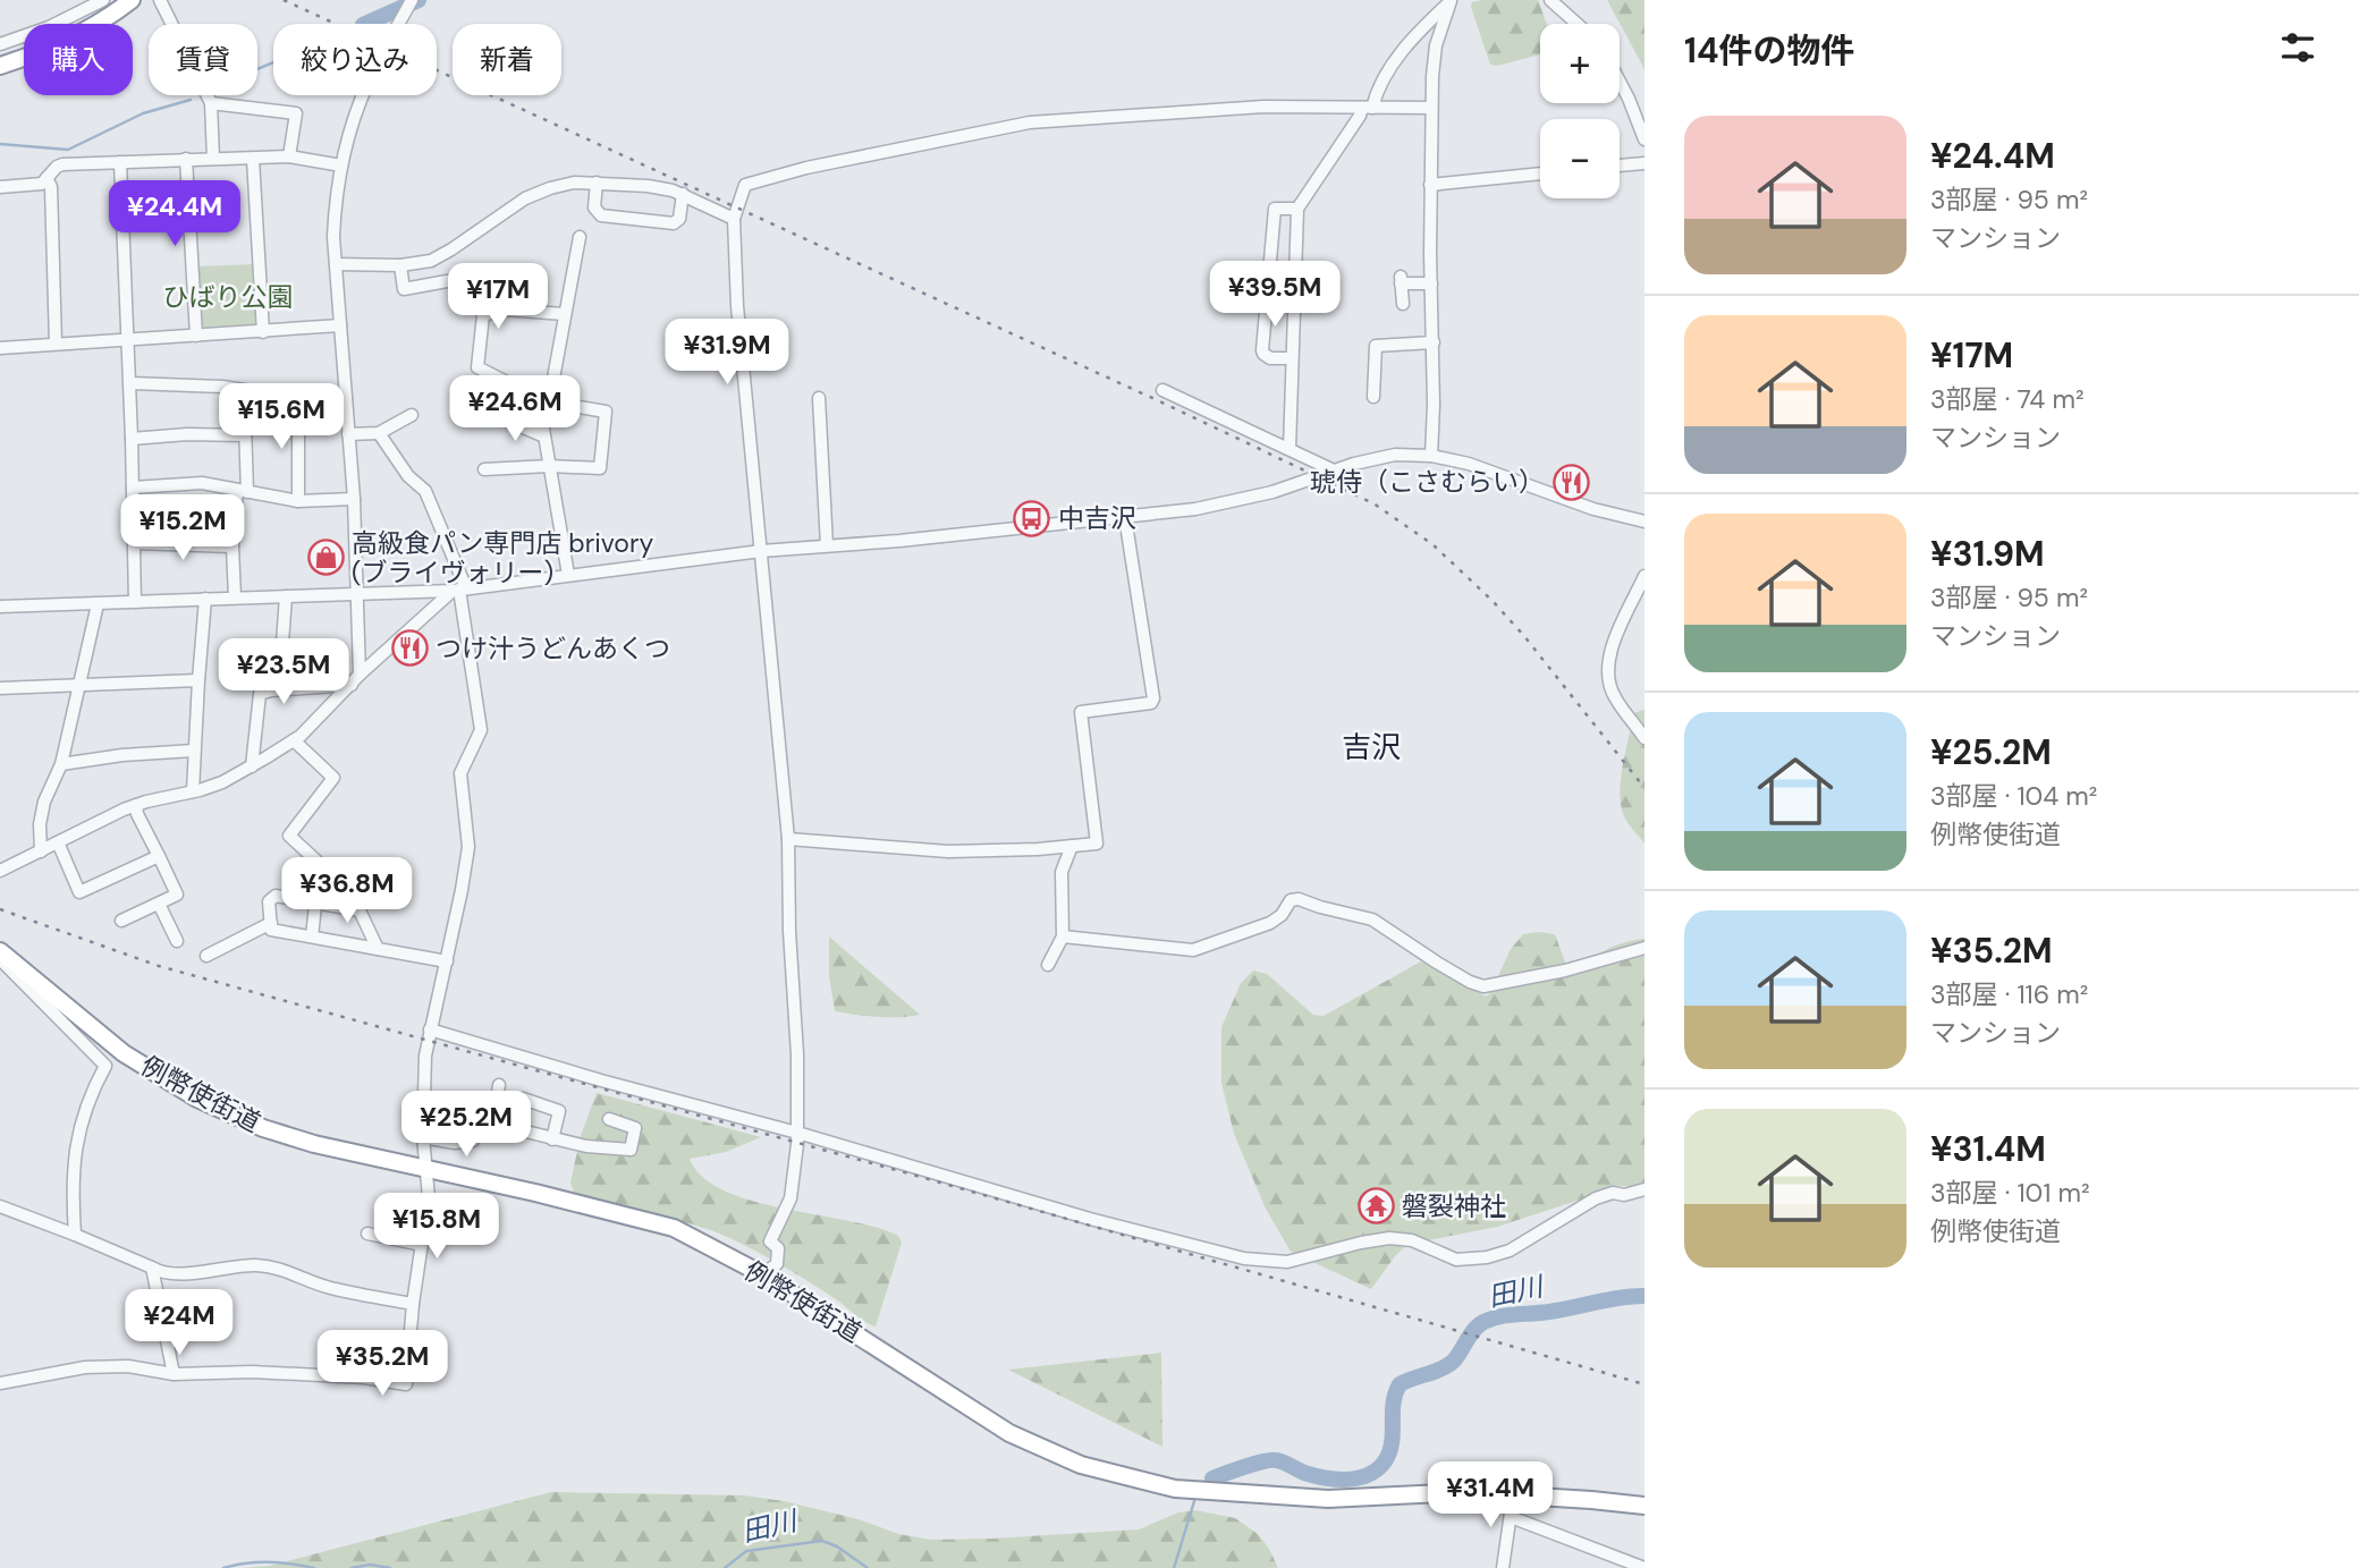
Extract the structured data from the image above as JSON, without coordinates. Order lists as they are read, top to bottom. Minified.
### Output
{"streets":{"highway":["例幣使街道"]},"districts":["吉沢"],"water":["田川"],"parks":["ひばり公園"],"places":{"restaurant":["琥侍（こさむらい）","つけ汁うどんあくつ"],"bus stop":["中吉沢"],"shop":["高級食パン専門店 brivory (ブライヴォリー)"],"temple":["磐裂神社"]},"page":{"heading":"14件の物件","map_buttons":["+","−"],"chip":["購入","賃貸","絞り込み","新着"],"list":[{"name":"¥24.4M","note":"3部屋 · 95 m² · マンション"},{"name":"¥17M","note":"3部屋 · 74 m² · マンション"},{"name":"¥31.9M","note":"3部屋 · 95 m² · マンション"},{"name":"¥25.2M","note":"3部屋 · 104 m² · 例幣使街道"},{"name":"¥35.2M","note":"3部屋 · 116 m² · マンション"},{"name":"¥31.4M","note":"3部屋 · 101 m² · 例幣使街道"}],"price":["¥24.4M","¥39.5M","¥17M","¥31.9M","¥24.6M","¥15.6M","¥15.2M","¥23.5M","¥36.8M","¥25.2M","¥15.8M","¥24M","¥35.2M","¥31.4M"]}}
